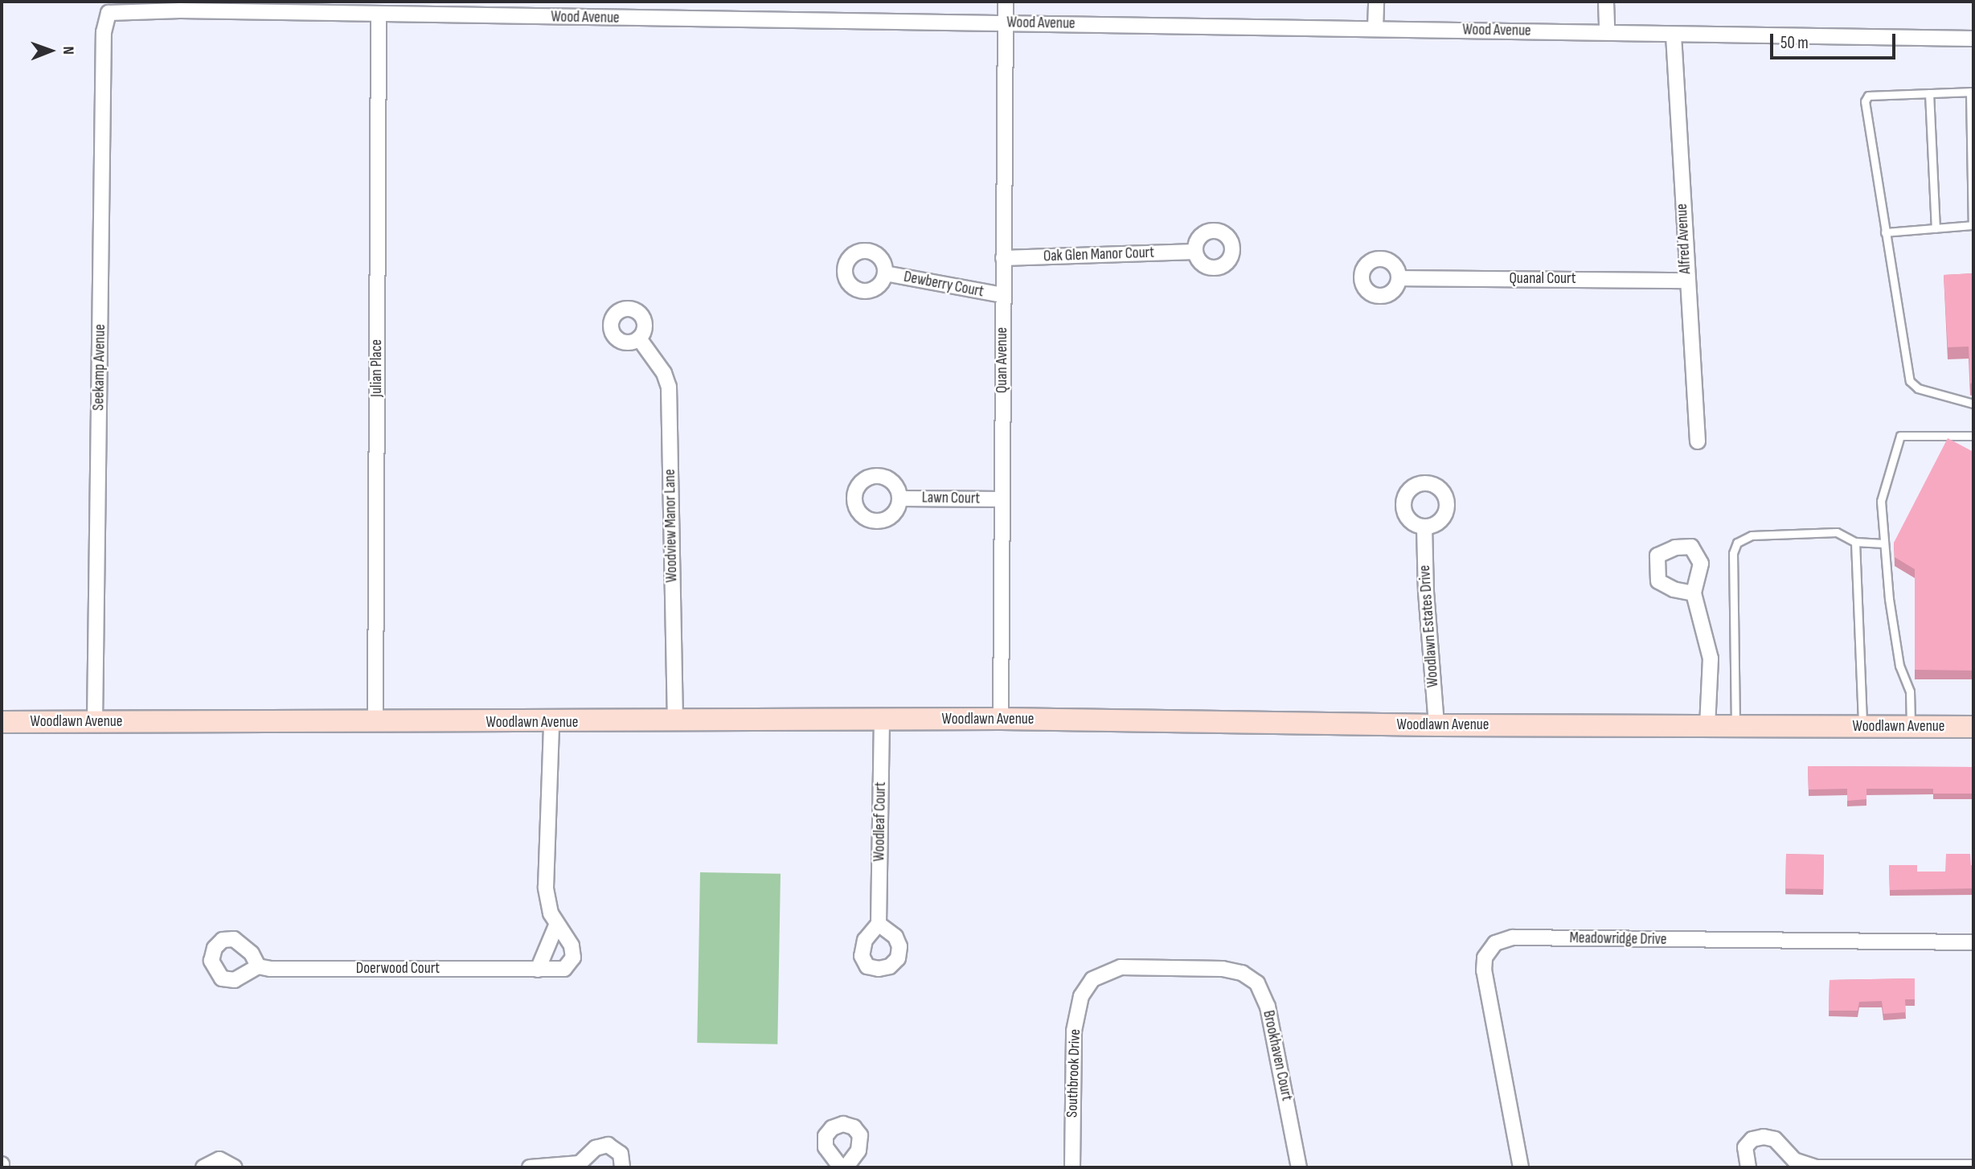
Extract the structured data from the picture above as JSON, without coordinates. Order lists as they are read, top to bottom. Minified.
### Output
{"streets":{"street":["Wood Avenue","Alfred Avenue","Oak Glen Manor Court","Quanal Court","Dewberry Court","Quan Avenue","Seekamp Avenue","Julian Place","Lawn Court","Woodview Manor Lane","Woodlawn Estates Drive","Woodlawn Avenue","Woodleaf Court","Meadowridge Drive","Doerwood Court","Brookhaven Court","Southbrook Drive"]},"crossings":[["Wood Avenue","Alfred Avenue"],["Wood Avenue","Quan Avenue"],["Wood Avenue","Seekamp Avenue"],["Wood Avenue","Julian Place"],["Alfred Avenue","Quanal Court"],["Oak Glen Manor Court","Quan Avenue"],["Dewberry Court","Quan Avenue"],["Quan Avenue","Lawn Court"],["Quan Avenue","Woodlawn Avenue"],["Seekamp Avenue","Woodlawn Avenue"],["Julian Place","Woodlawn Avenue"],["Woodview Manor Lane","Woodlawn Avenue"],["Woodlawn Estates Drive","Woodlawn Avenue"],["Woodlawn Avenue","Woodleaf Court"],["Woodlawn Avenue","Doerwood Court"],["Brookhaven Court","Southbrook Drive"]],"scale_bar":"50 m","north":"right"}
